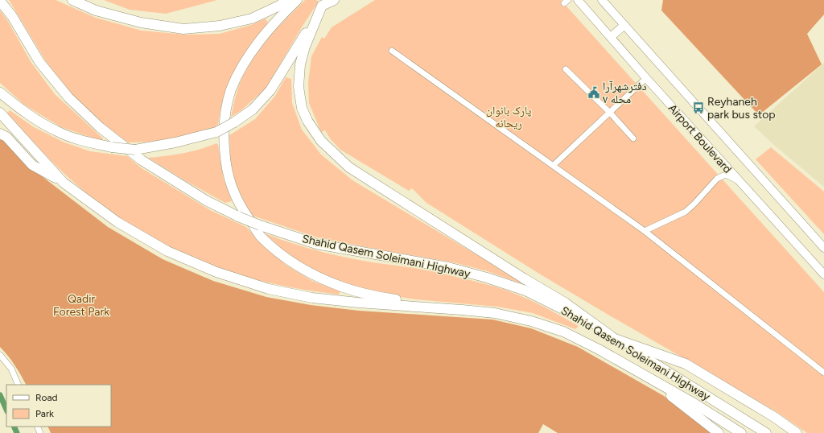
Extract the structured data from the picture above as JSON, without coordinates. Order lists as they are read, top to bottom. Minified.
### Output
{"streets":{"highway":["Shahid Qasem Soleimani Highway"],"main road":["Airport Boulevard"]},"parks":["پارک بانوان ریحانه","Qadir Forest Park"],"places":{"public building":["دفترشهرآرا محله ۷"],"bus stop":["Reyhaneh park bus stop"]},"legend":["Road","Park"]}
